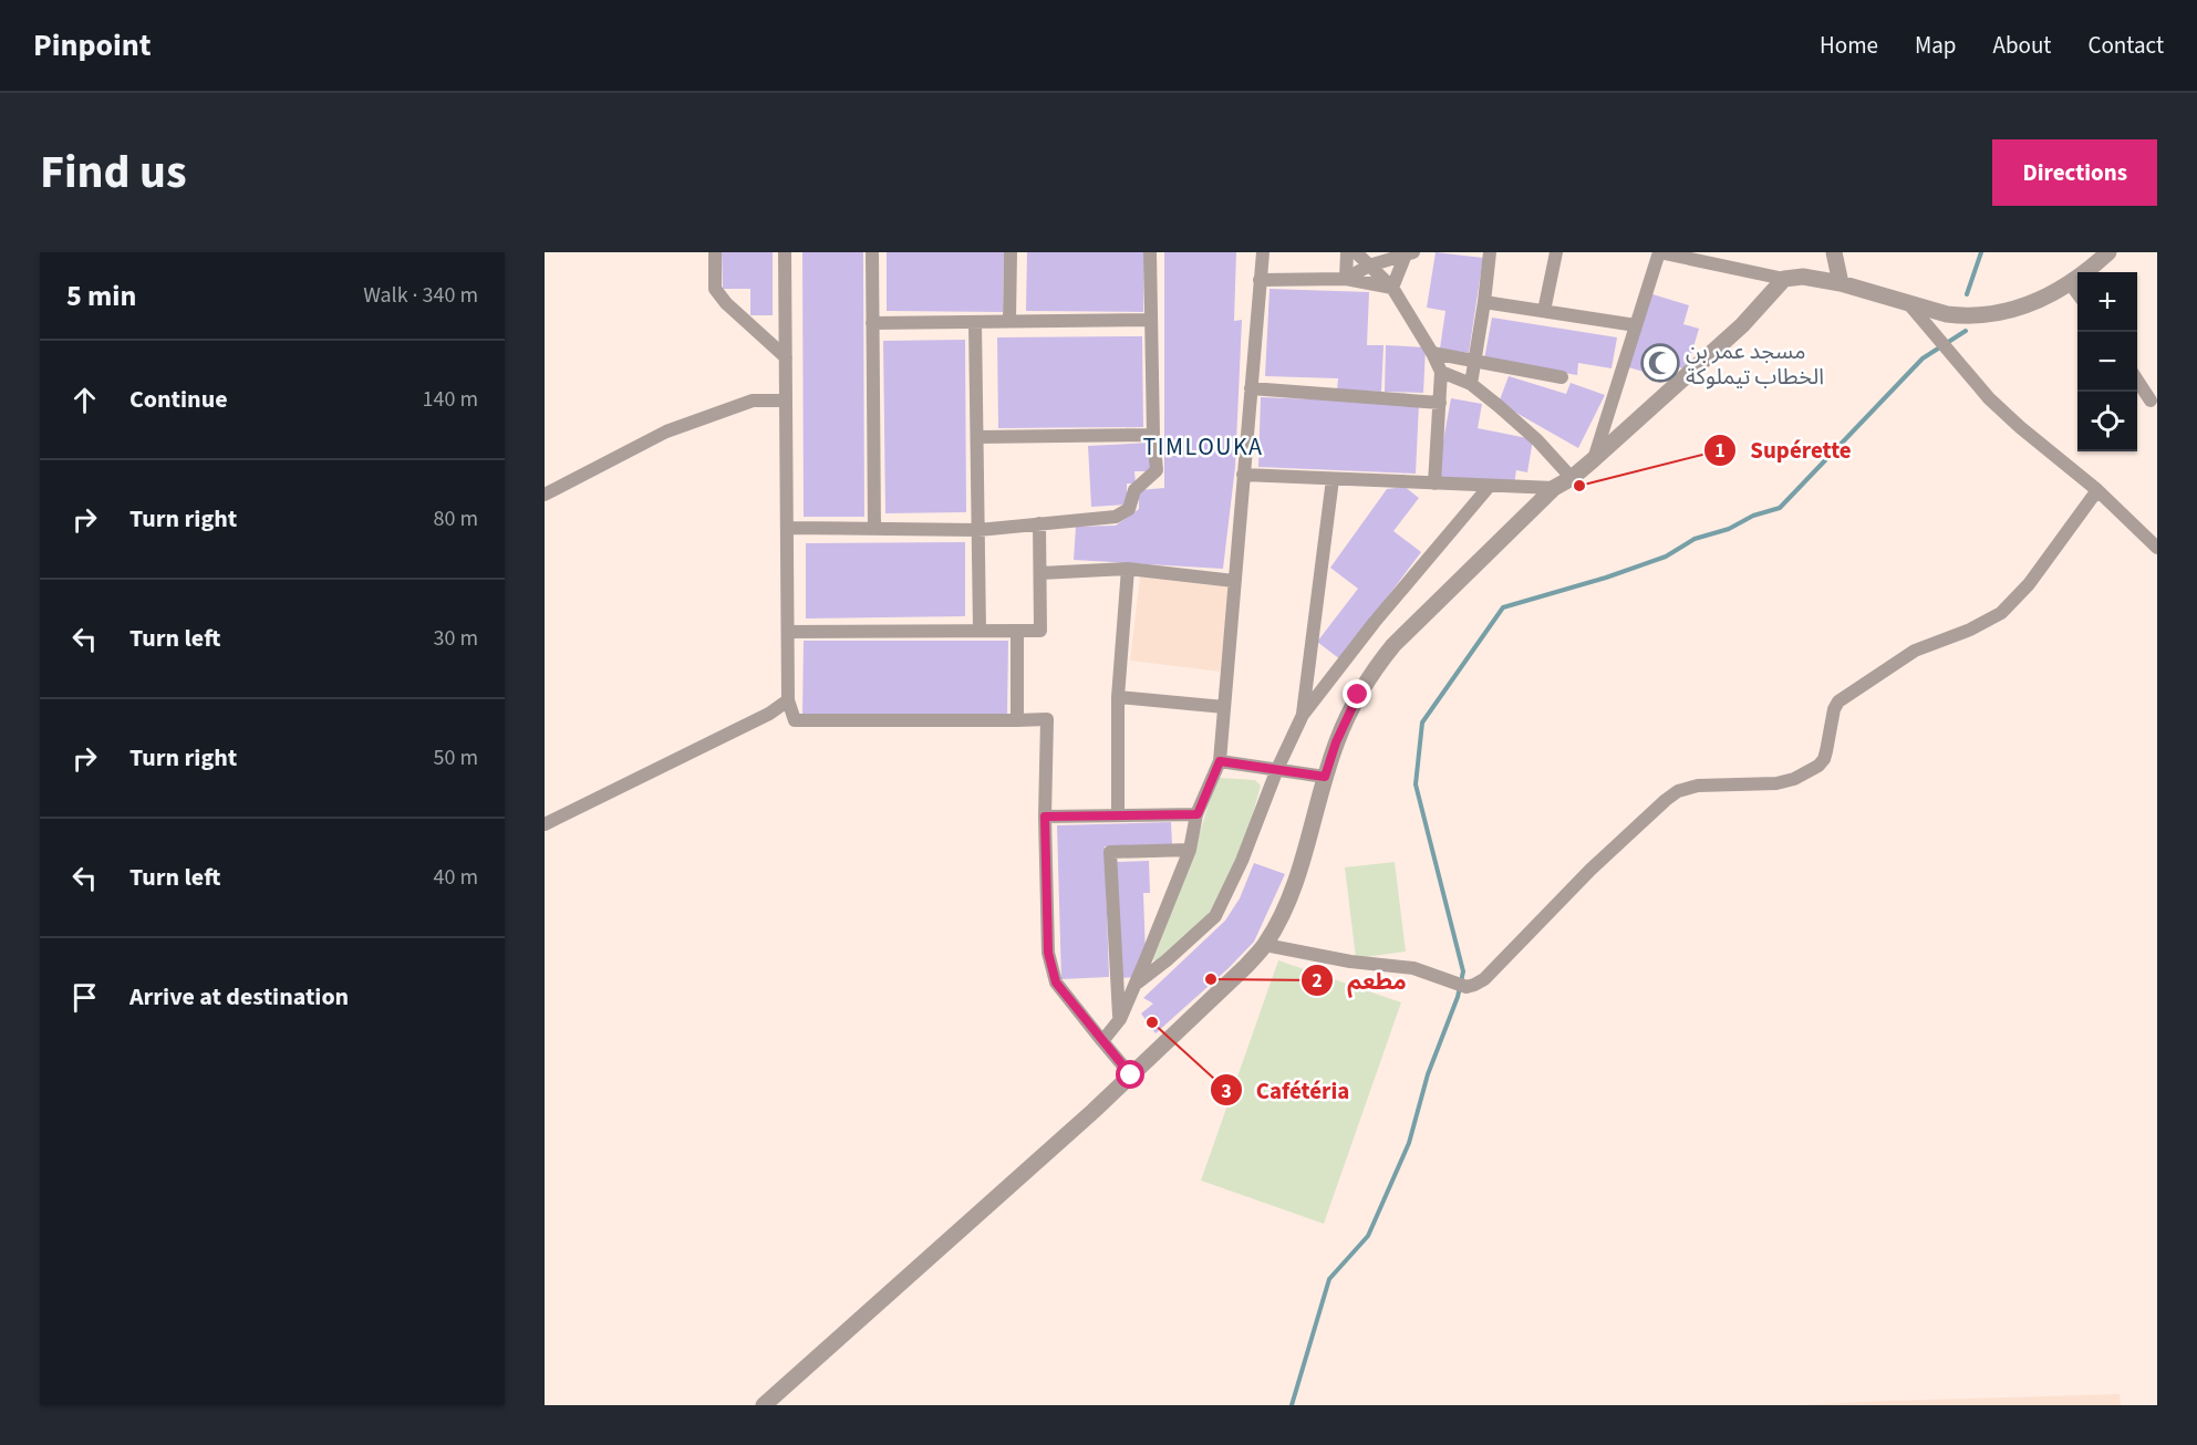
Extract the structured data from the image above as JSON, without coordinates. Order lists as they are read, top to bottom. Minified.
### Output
{"districts":["TIMLOUKA"],"places":{"mosque":["مسجد عمر بن الخطاب تيملوكة"],"other":["Supérette","مطعم","Cafétéria"]},"page":{"header":"Pinpoint","nav":["Home","Map","About","Contact"],"title":"Find us","buttons":"Directions","heading":["5 min","Walk · 340 m"],"map_buttons":["+","−"],"list":[["Continue","140 m"],["Turn right","80 m"],["Turn left","30 m"],["Turn right","50 m"],["Turn left","40 m"],"Arrive at destination"]}}
